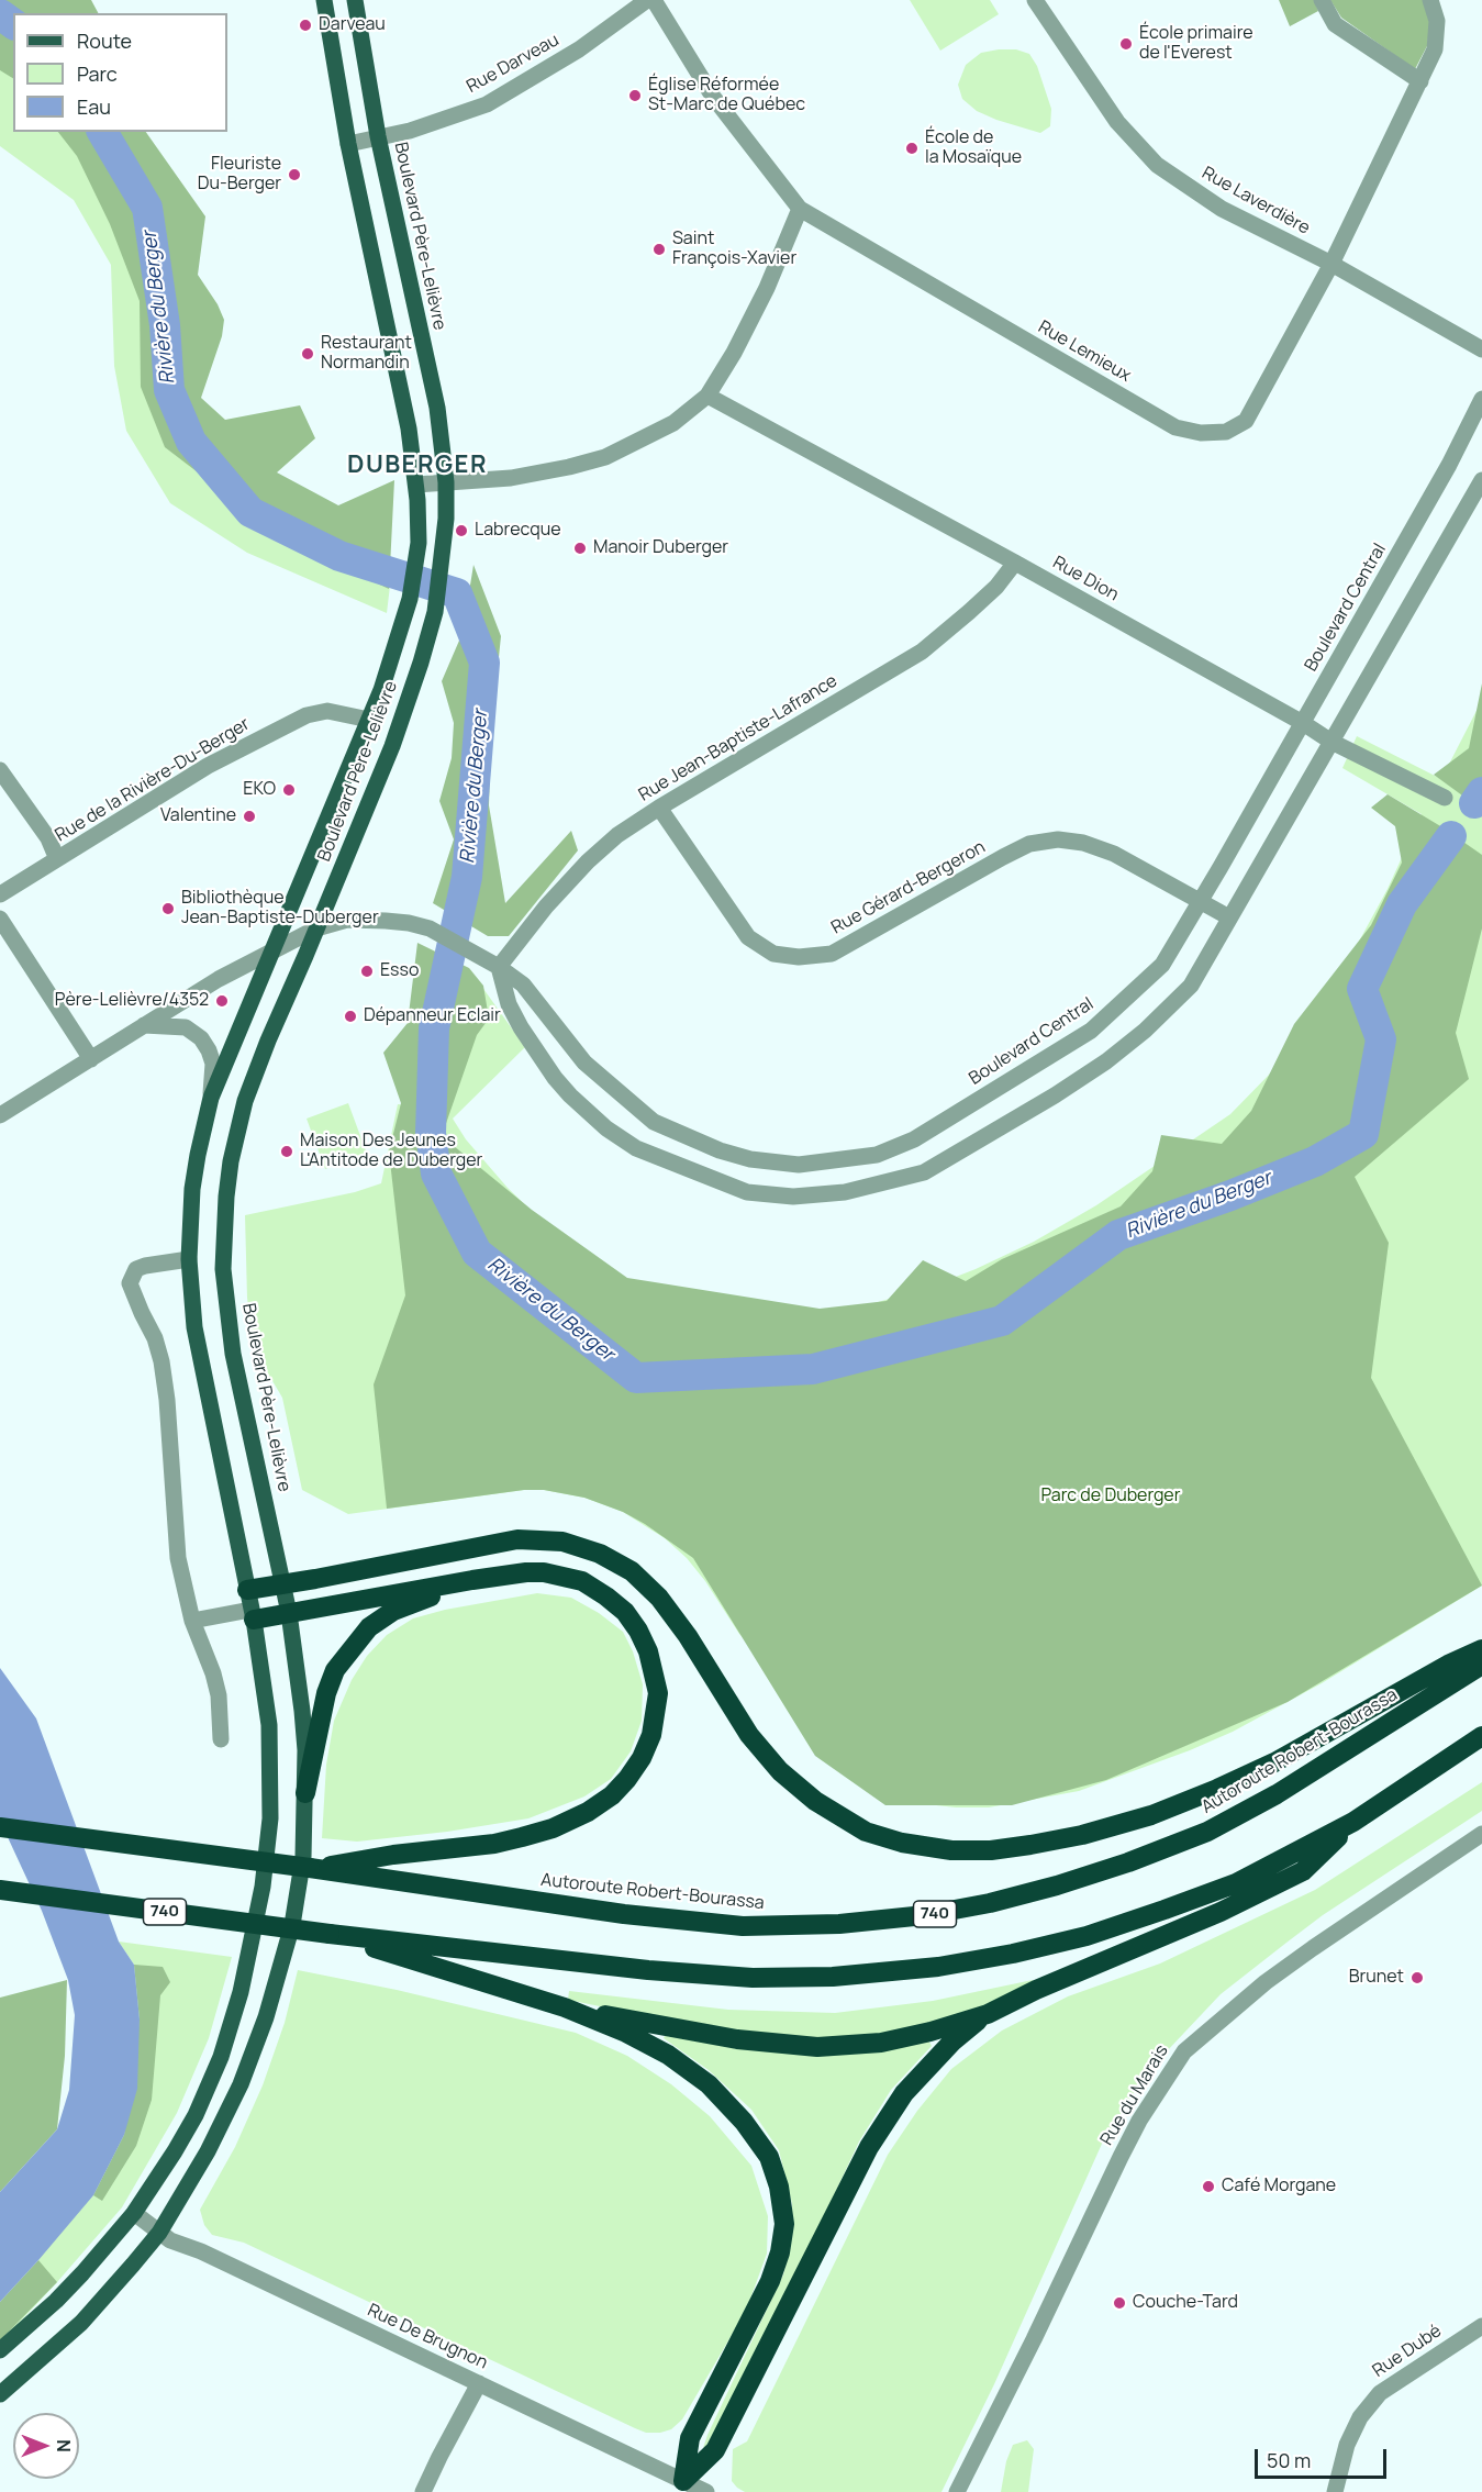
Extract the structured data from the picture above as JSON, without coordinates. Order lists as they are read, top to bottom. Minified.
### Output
{"streets":{"highway":["Autoroute Robert-Bourassa","740"],"main road":["Boulevard Père-Lelièvre"],"street":["Rue Darveau","Rue Laverdière","Rue Lemieux","Rue Dion","Boulevard Central","Rue Jean-Baptiste-Lafrance","Rue de la Rivière-Du-Berger","Rue Gérard-Bergeron","Rue du Marais","Rue De Brugnon","Rue Dubé"]},"crossings":[["Rue Darveau","Boulevard Père-Lelièvre"],["Rue Laverdière","Rue Lemieux"],["Boulevard Père-Lelièvre","Boulevard Central"],["Boulevard Père-Lelièvre","Rue de la Rivière-Du-Berger"],["Boulevard Père-Lelièvre","Rue De Brugnon"],["Rue Dion","Boulevard Central"],["Rue Dion","Rue Jean-Baptiste-Lafrance"],["Boulevard Central","Rue Jean-Baptiste-Lafrance"],["Boulevard Central","Rue Gérard-Bergeron"],["Rue Jean-Baptiste-Lafrance","Rue Gérard-Bergeron"]],"districts":["DUBERGER"],"water":["Rivière du Berger"],"parks":["Parc de Duberger"],"places":["Darveau","École primaire de l'Everest","Église Réformée St-Marc de Québec","École de la Mosaïque","Fleuriste Du-Berger","Saint François-Xavier","Restaurant Normandin","Labrecque","Manoir Duberger","EKO","Valentine","Bibliothèque Jean-Baptiste-Duberger","Esso","Père-Lelièvre/4352","Dépanneur Eclair","Maison Des Jeunes L'Antitode de Duberger","Brunet","Café Morgane","Couche-Tard"],"legend":["Route","Parc","Eau"],"scale_bar":"50 m","north":"right"}
